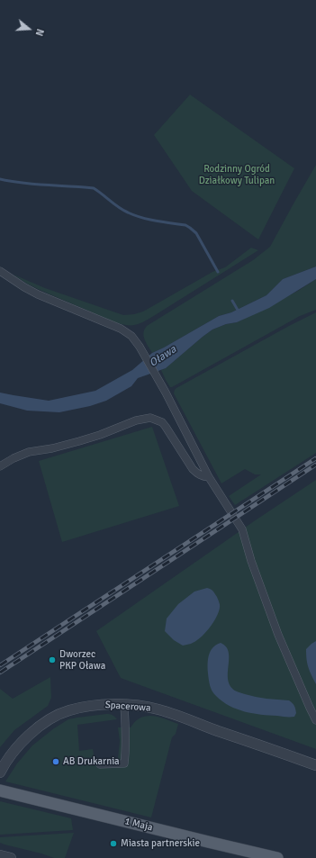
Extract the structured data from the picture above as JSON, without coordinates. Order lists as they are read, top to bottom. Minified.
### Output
{"streets":{"main road":["1 Maja"],"street":["Spacerowa"]},"water":["Oława"],"parks":["Rodzinny Ogród Działkowy Tulipan"],"places":["Dworzec PKP Oława","AB Drukarnia","Miasta partnerskie"],"north":"right"}
